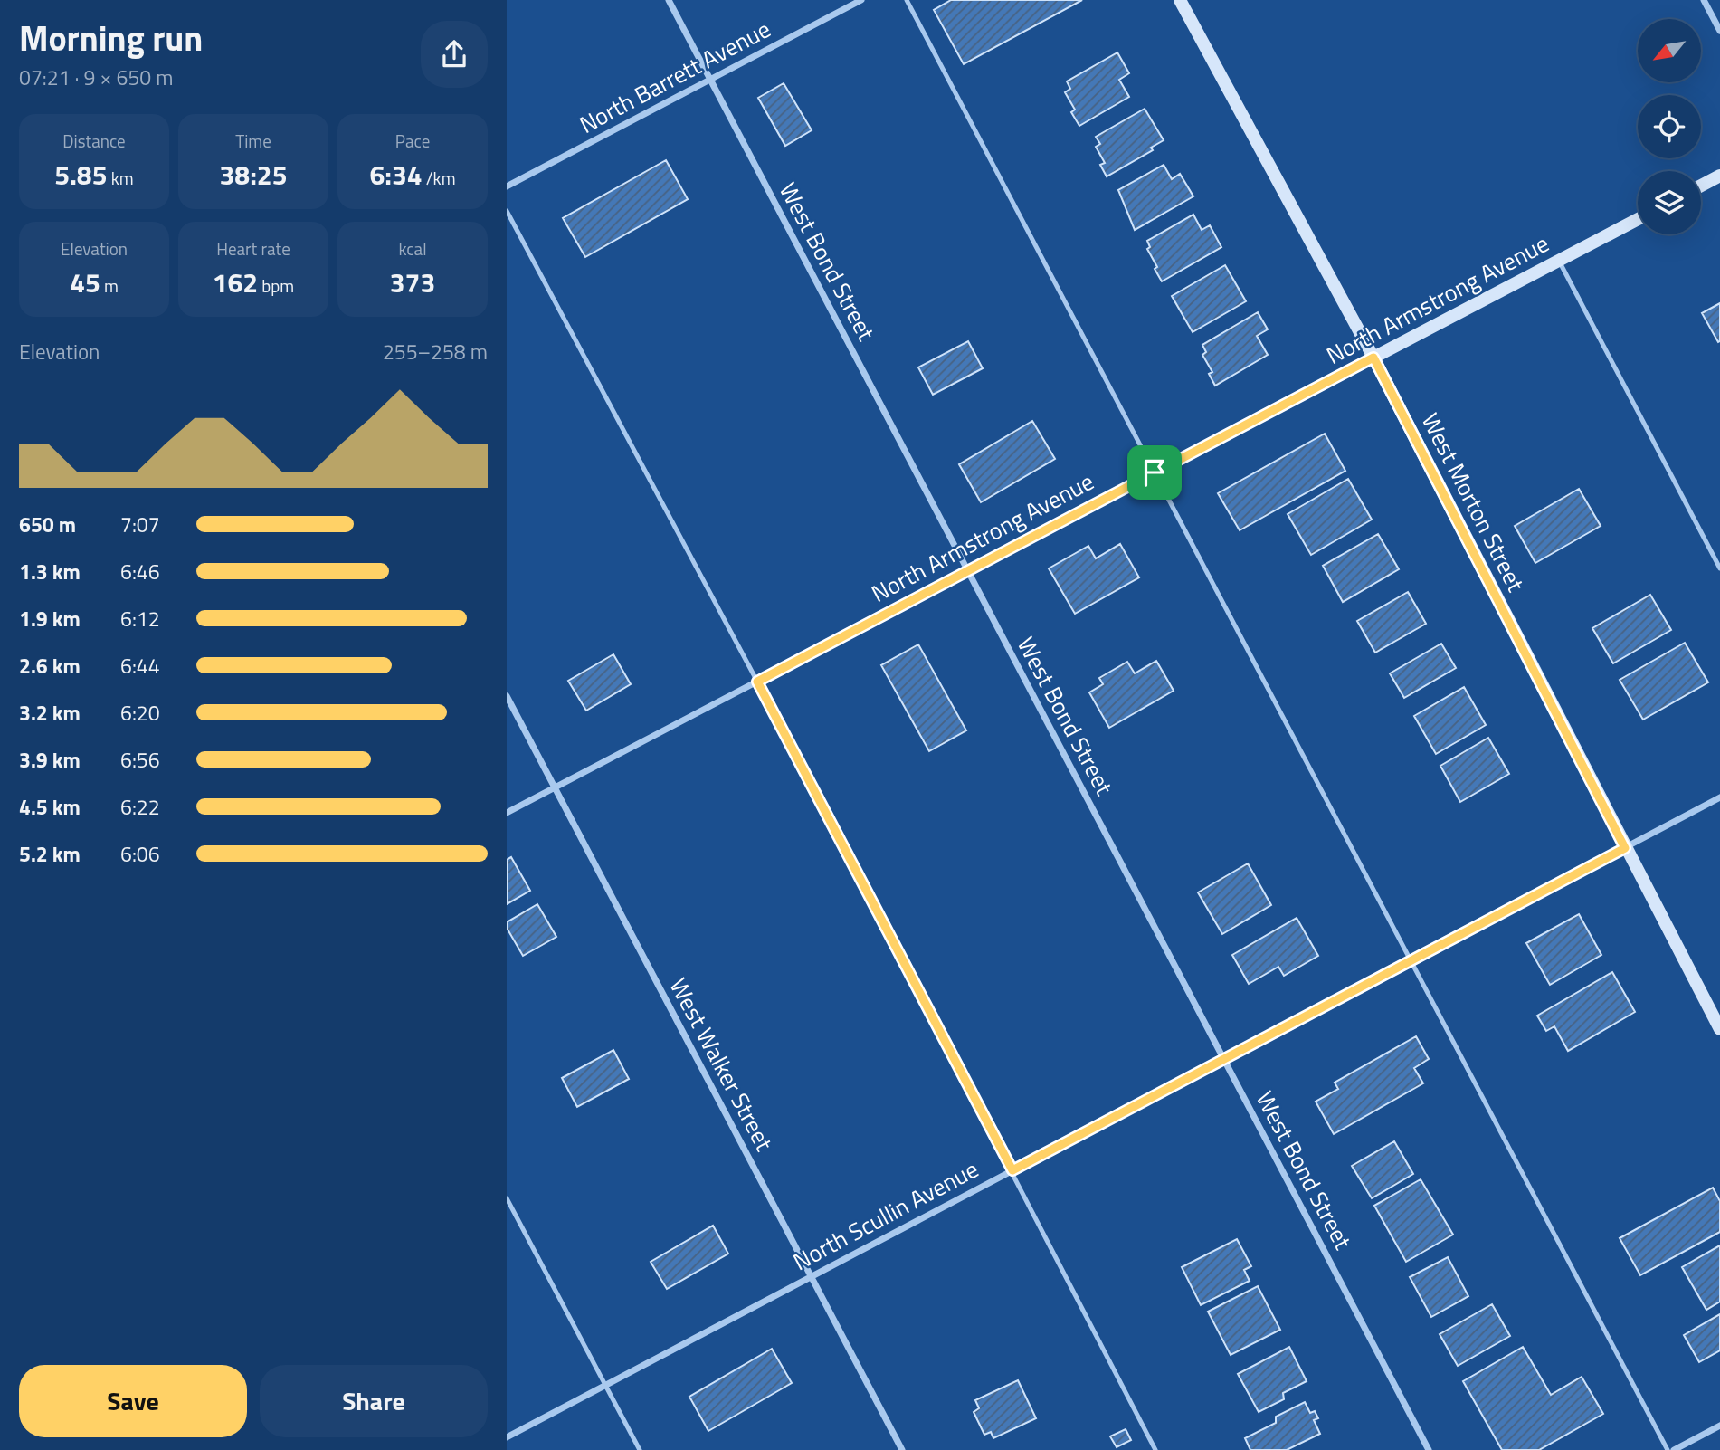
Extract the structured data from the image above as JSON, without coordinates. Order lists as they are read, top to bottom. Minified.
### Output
{"streets":{"main road":["North Armstrong Avenue","West Morton Street"],"street":["North Barrett Avenue","West Bond Street","West Walker Street","North Scullin Avenue"]},"crossings":[["North Barrett Avenue","West Bond Street"],["West Bond Street","North Armstrong Avenue"],["West Bond Street","North Scullin Avenue"],["North Armstrong Avenue","West Morton Street"],["North Armstrong Avenue","West Walker Street"],["West Morton Street","North Scullin Avenue"],["West Walker Street","North Scullin Avenue"]],"north":"bottom left","page":{"heading":["Morning run","07:21 · 9 × 650 m"],"stats":[["Distance","5.85 km"],["Time","38:25"],["Pace","6:34 /km"],["Elevation","45 m"],["Heart rate","162 bpm"],["kcal","373"]],"chart":["Elevation","255–258 m"],"list":[{"name":"650 m","note":"7:07"},{"name":"1.3 km","note":"6:46"},{"name":"1.9 km","note":"6:12"},{"name":"2.6 km","note":"6:44"},{"name":"3.2 km","note":"6:20"},{"name":"3.9 km","note":"6:56"},{"name":"4.5 km","note":"6:22"},{"name":"5.2 km","note":"6:06"}],"buttons":["Save","Share"]}}
